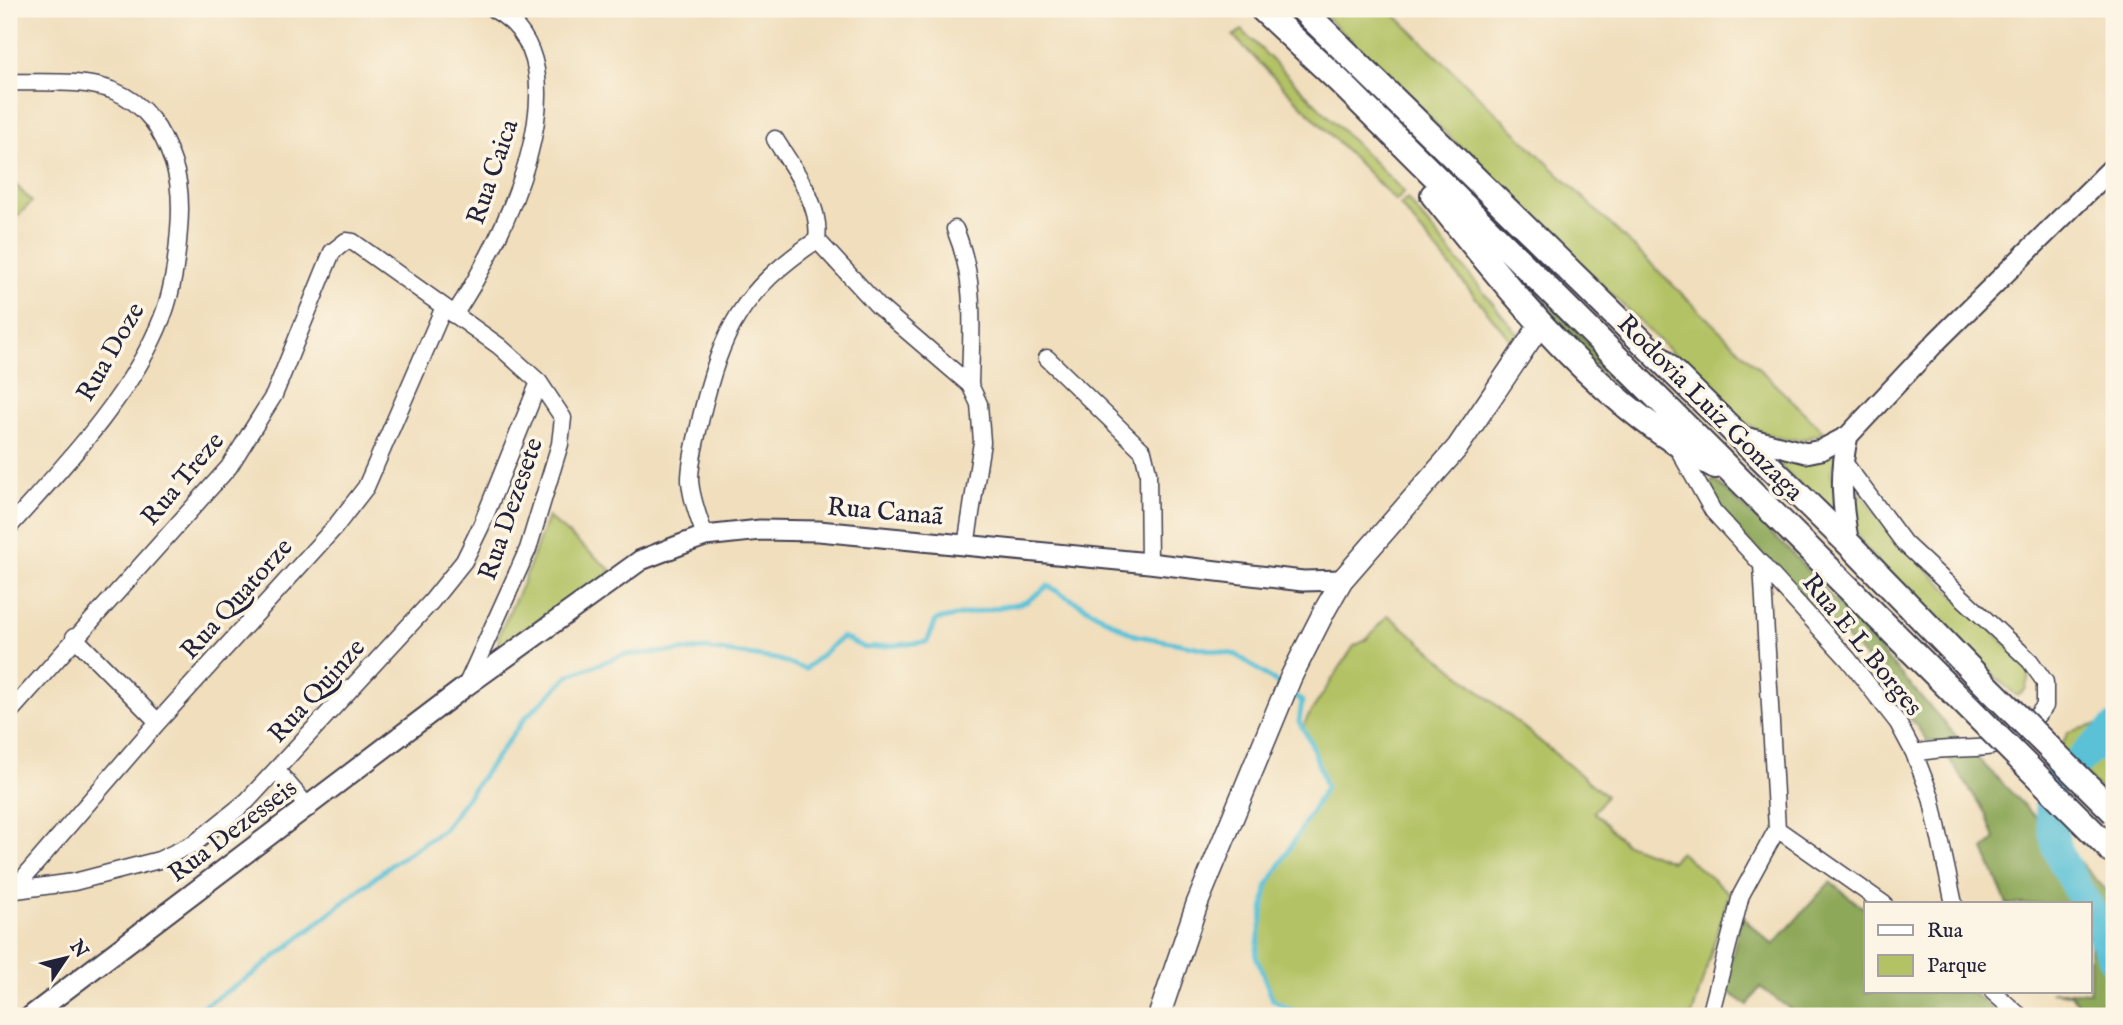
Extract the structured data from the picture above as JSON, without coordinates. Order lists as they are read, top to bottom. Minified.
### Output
{"streets":{"highway":["Rodovia Luiz Gonzaga"],"street":["Rua Caica","Rua Doze","Rua Treze","Rua Dezesete","Rua Canaã","Rua Quatorze","Rua E L Borges","Rua Quinze","Rua Dezesseis"]},"crossings":[["Rua Caica","Rua Dezesete"],["Rua Caica","Rua Quatorze"],["Rua Treze","Rua Dezesete"],["Rua Dezesete","Rua Canaã"],["Rua Dezesete","Rua Quatorze"],["Rua Dezesete","Rua Quinze"],["Rua Dezesete","Rua Dezesseis"],["Rua Canaã","Rua Dezesseis"],["Rua Quatorze","Rua Quinze"]],"legend":["Rua","Parque"],"north":"top right"}
